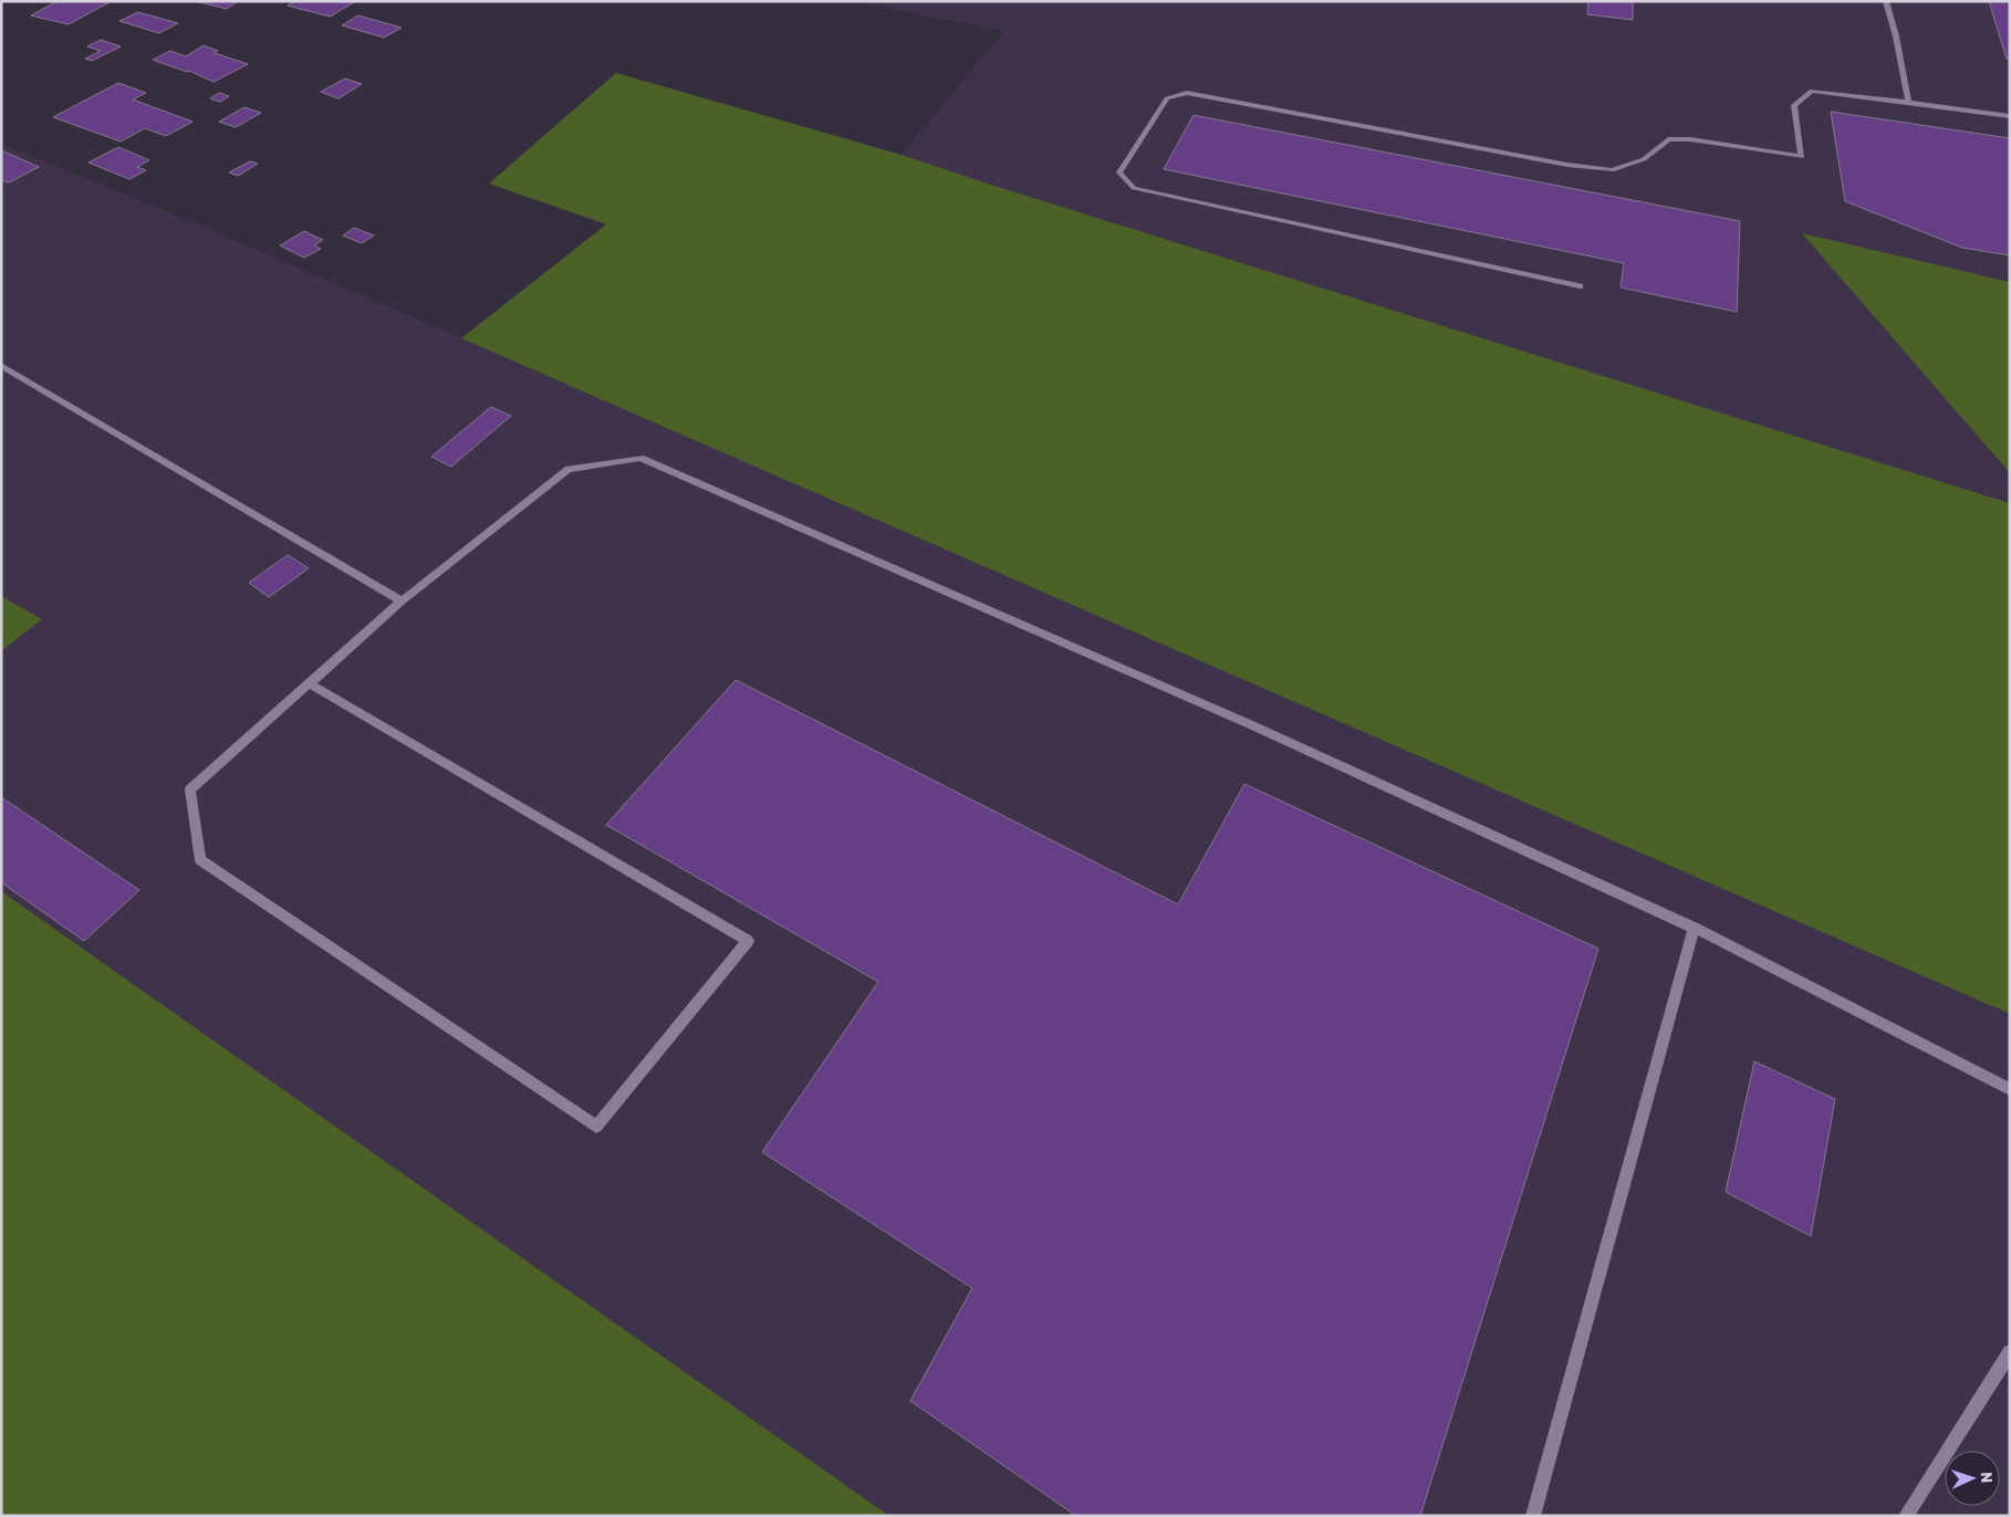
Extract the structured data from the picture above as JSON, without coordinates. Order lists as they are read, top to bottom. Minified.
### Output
{"north":"right"}
